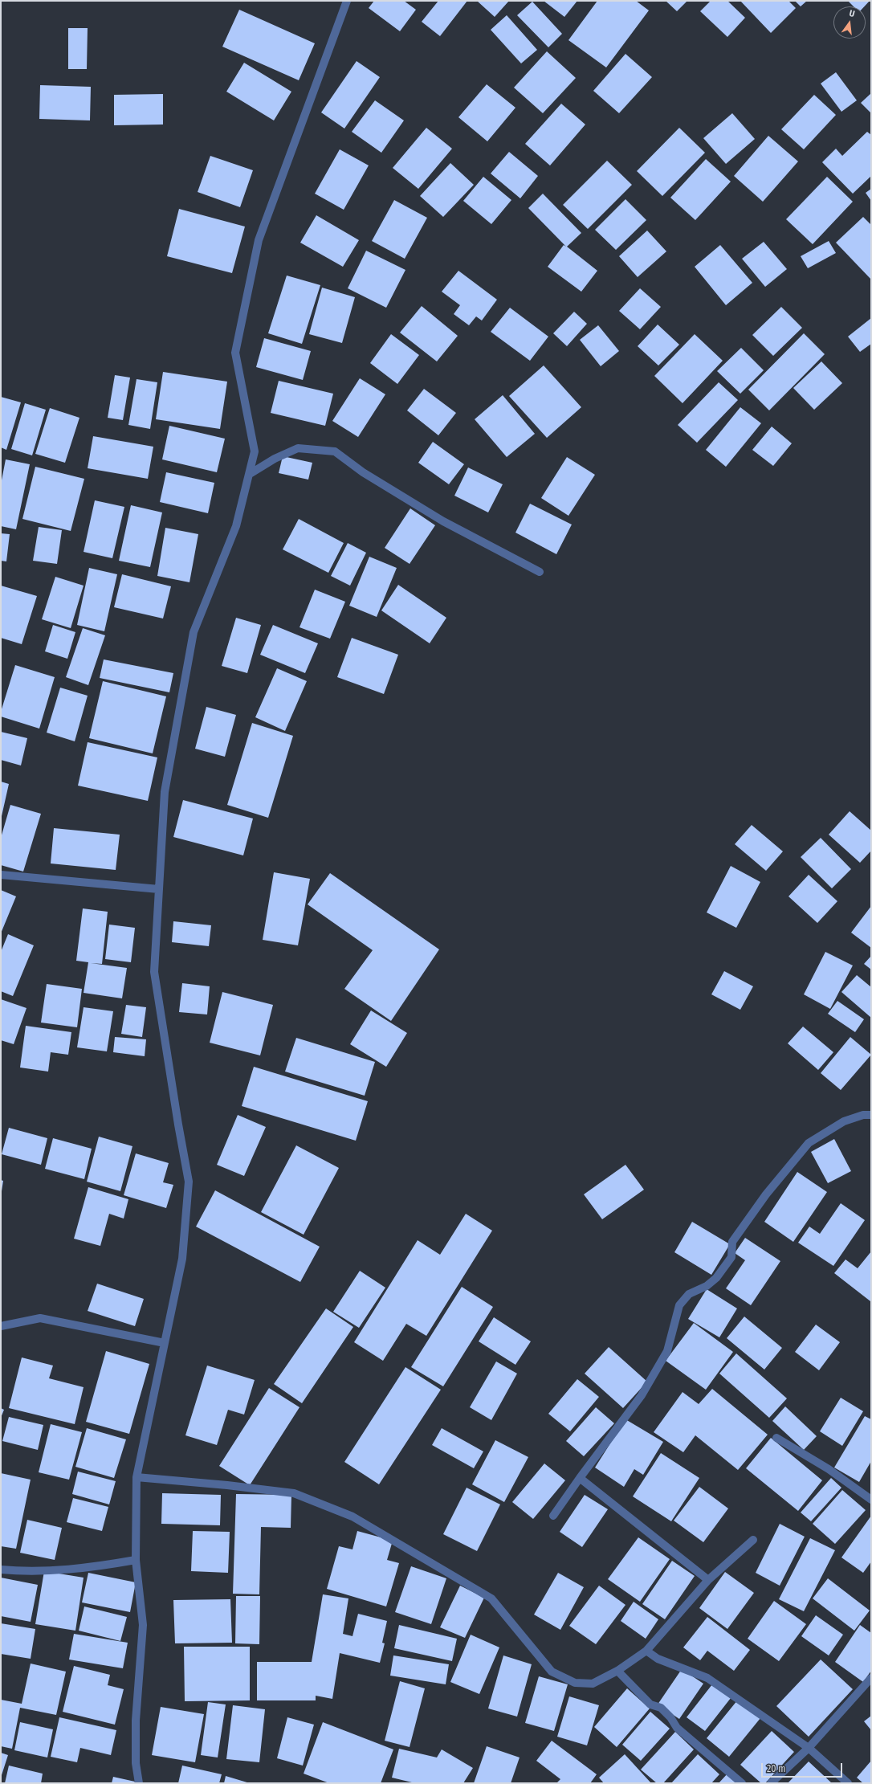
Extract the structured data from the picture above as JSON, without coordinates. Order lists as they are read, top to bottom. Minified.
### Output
{"scale_bar":"20 m","north":"top"}
